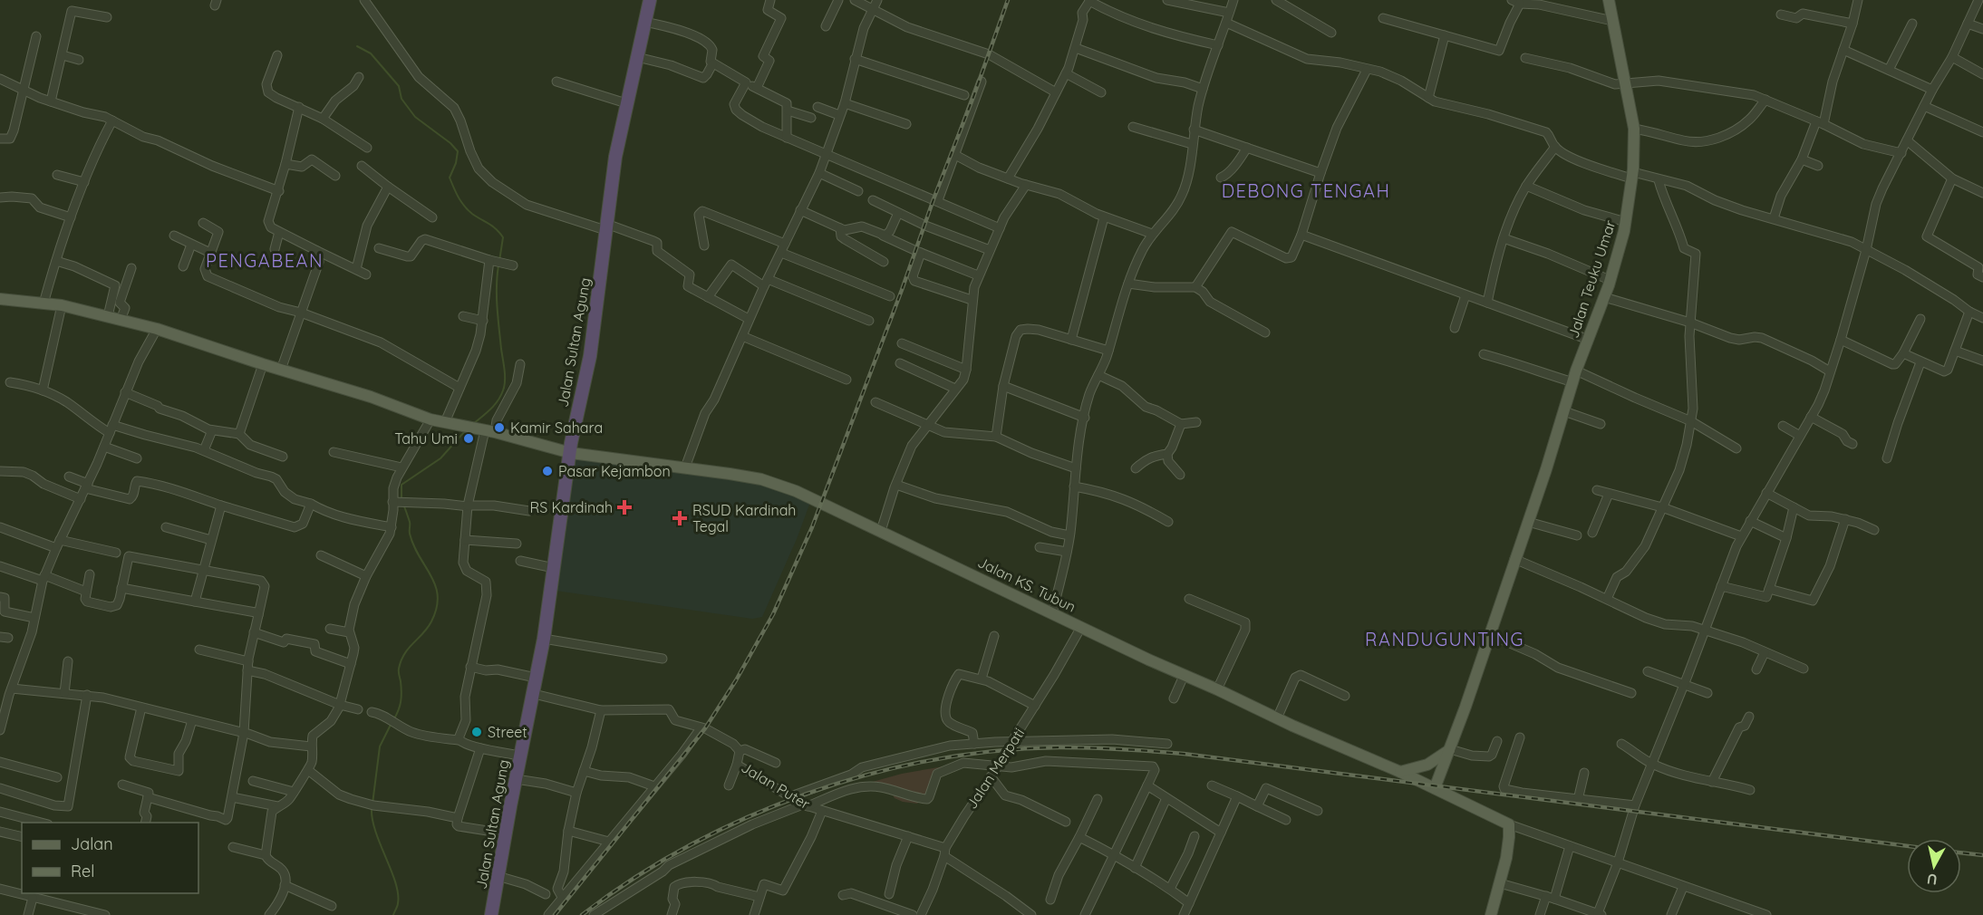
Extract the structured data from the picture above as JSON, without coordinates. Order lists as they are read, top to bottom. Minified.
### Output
{"streets":{"highway":["Jalan Sultan Agung"],"main road":["Jalan Teuku Umar","Jalan KS. Tubun"],"street":["Jalan Merpati","Jalan Puter"]},"crossings":[["Jalan Teuku Umar","Jalan KS. Tubun"],["Jalan Sultan Agung","Jalan KS. Tubun"],["Jalan Sultan Agung","Jalan Puter"],["Jalan KS. Tubun","Jalan Merpati"],["Jalan Merpati","Jalan Puter"]],"districts":["DEBONG TENGAH","PENGABEAN","RANDUGUNTING"],"places":{"other":["Kamir Sahara","Tahu Umi","Pasar Kejambon","Street"],"health":["RS Kardinah","RSUD Kardinah Tegal"]},"legend":["Jalan","Rel"],"north":"bottom"}
